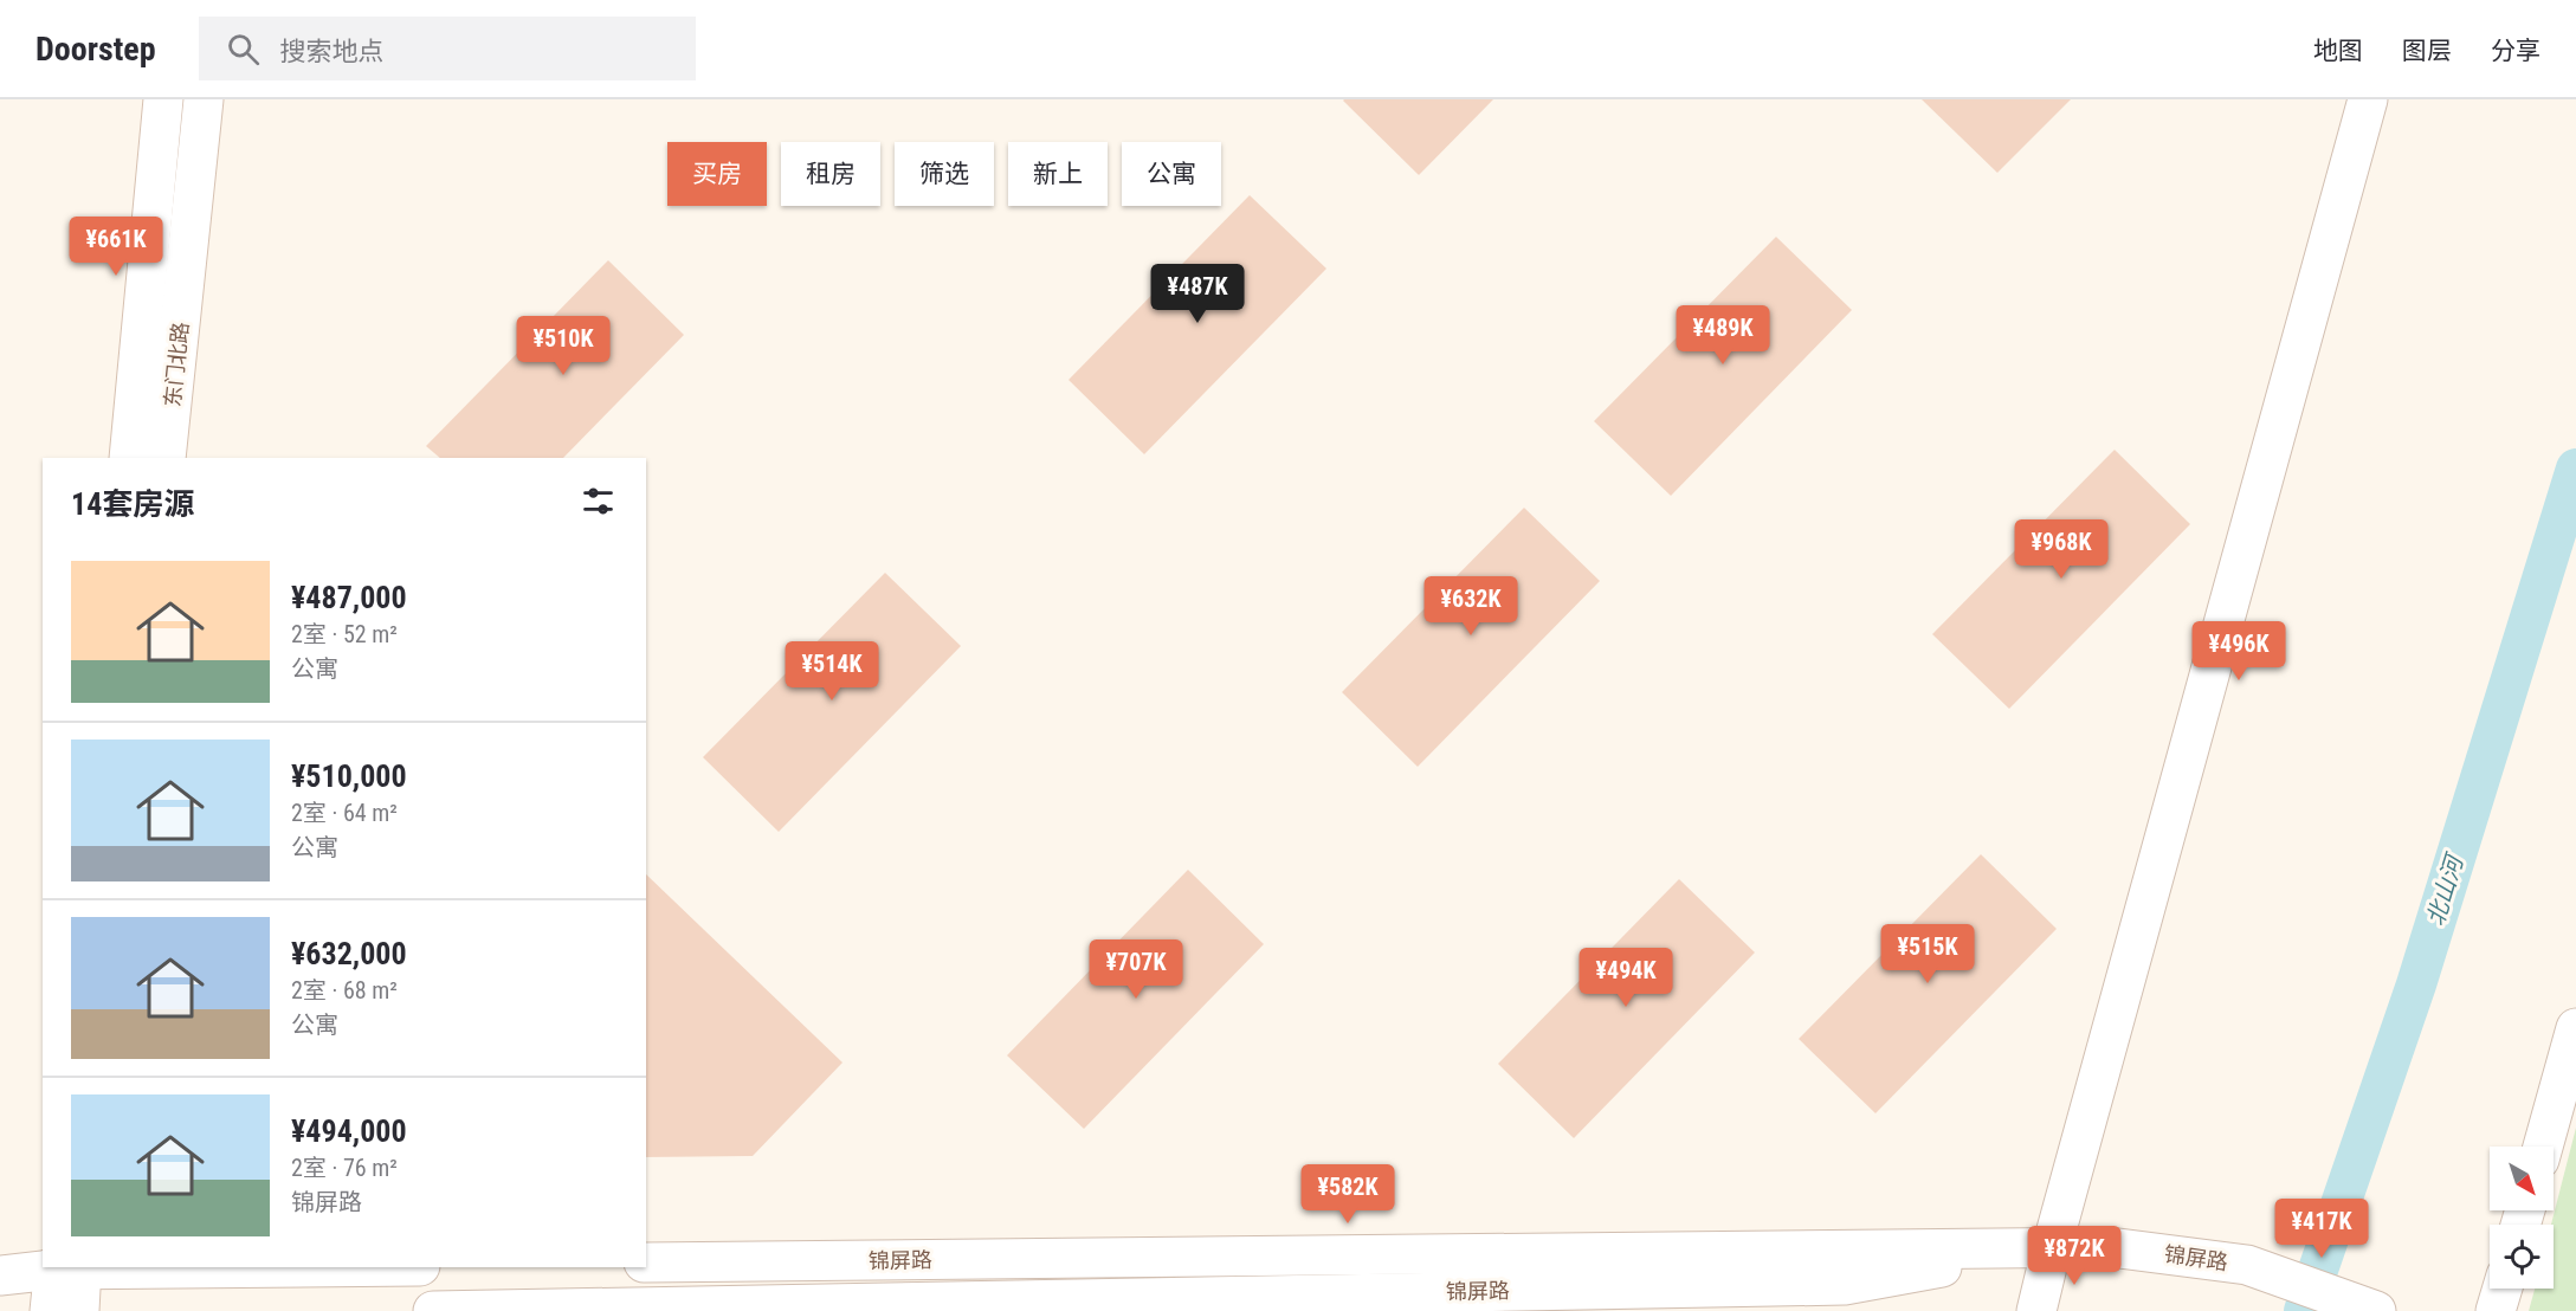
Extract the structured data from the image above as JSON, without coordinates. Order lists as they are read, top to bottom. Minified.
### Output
{"streets":{"street":["东门北路","锦屏路"]},"water":["北山河"],"north":"bottom right","page":{"header":"Doorstep","search":"搜索地点","nav":["地图","图层","分享"],"chip":["买房","租房","筛选","新上","公寓"],"price":["¥661K","¥487K","¥489K","¥510K","¥968K","¥632K","¥496K","¥514K","¥515K","¥707K","¥494K","¥582K","¥417K","¥872K"],"heading":"14套房源","list":[{"name":"¥487,000","note":"2室 · 52 m² · 公寓"},{"name":"¥510,000","note":"2室 · 64 m² · 公寓"},{"name":"¥632,000","note":"2室 · 68 m² · 公寓"},{"name":"¥494,000","note":"2室 · 76 m² · 锦屏路"}]}}
